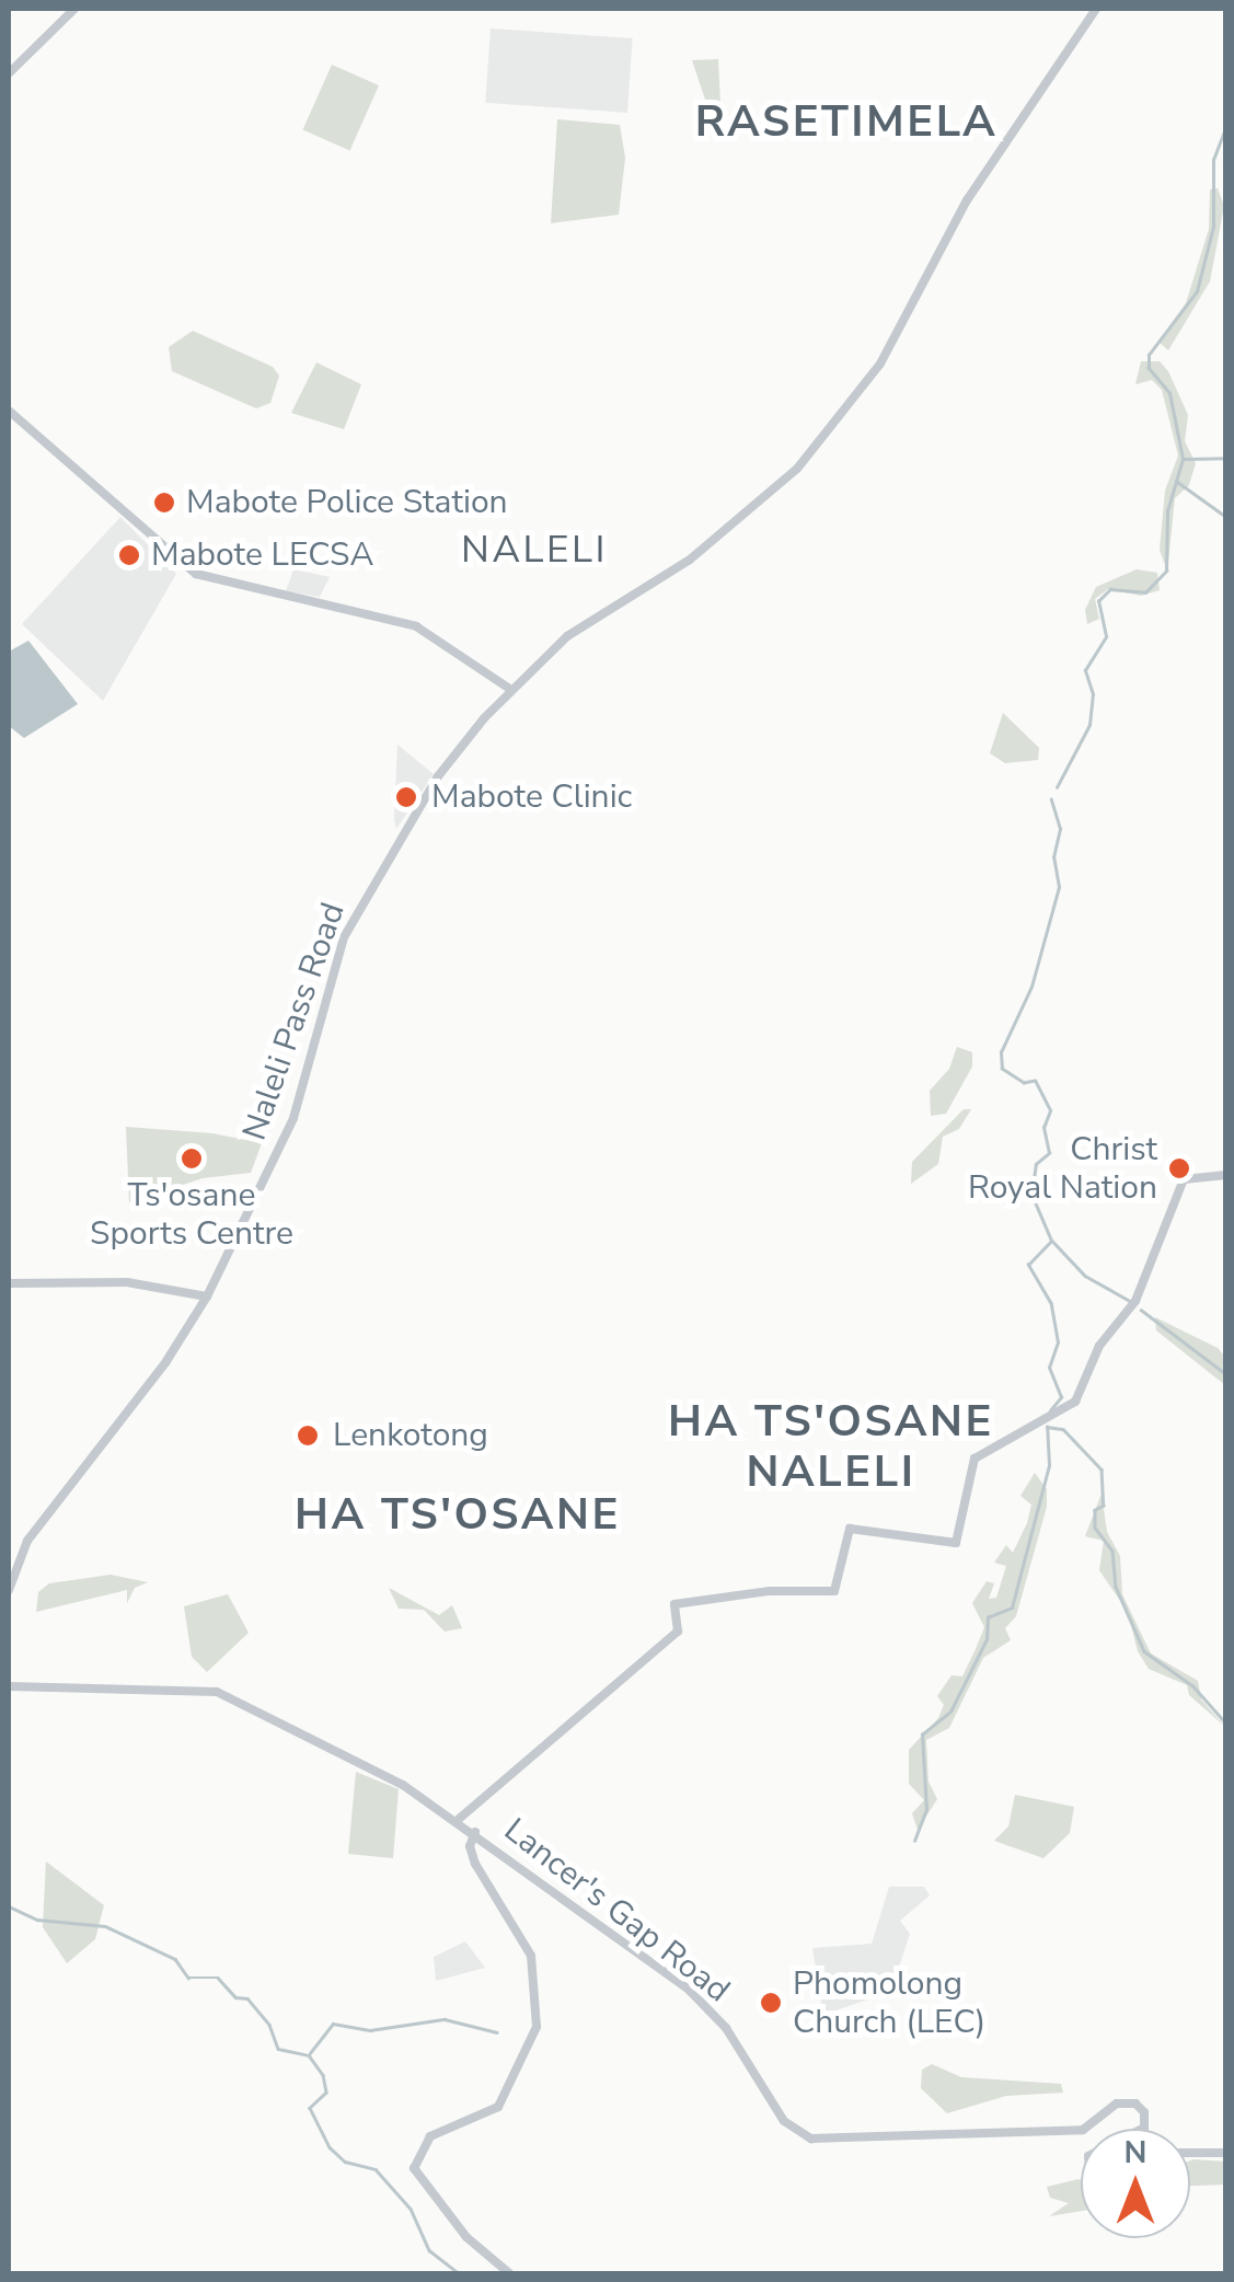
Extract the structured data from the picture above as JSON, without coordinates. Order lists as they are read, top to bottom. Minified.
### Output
{"streets":{"main road":["Naleli Pass Road","Lancer's Gap Road"]},"districts":["RASETIMELA","NALELI","HA TS'OSANE NALELI","HA TS'OSANE"],"places":["Mabote Police Station","Mabote LECSA","Mabote Clinic","Ts'osane Sports Centre","Christ Royal Nation","Lenkotong","Phomolong Church (LEC)"],"north":"top"}
